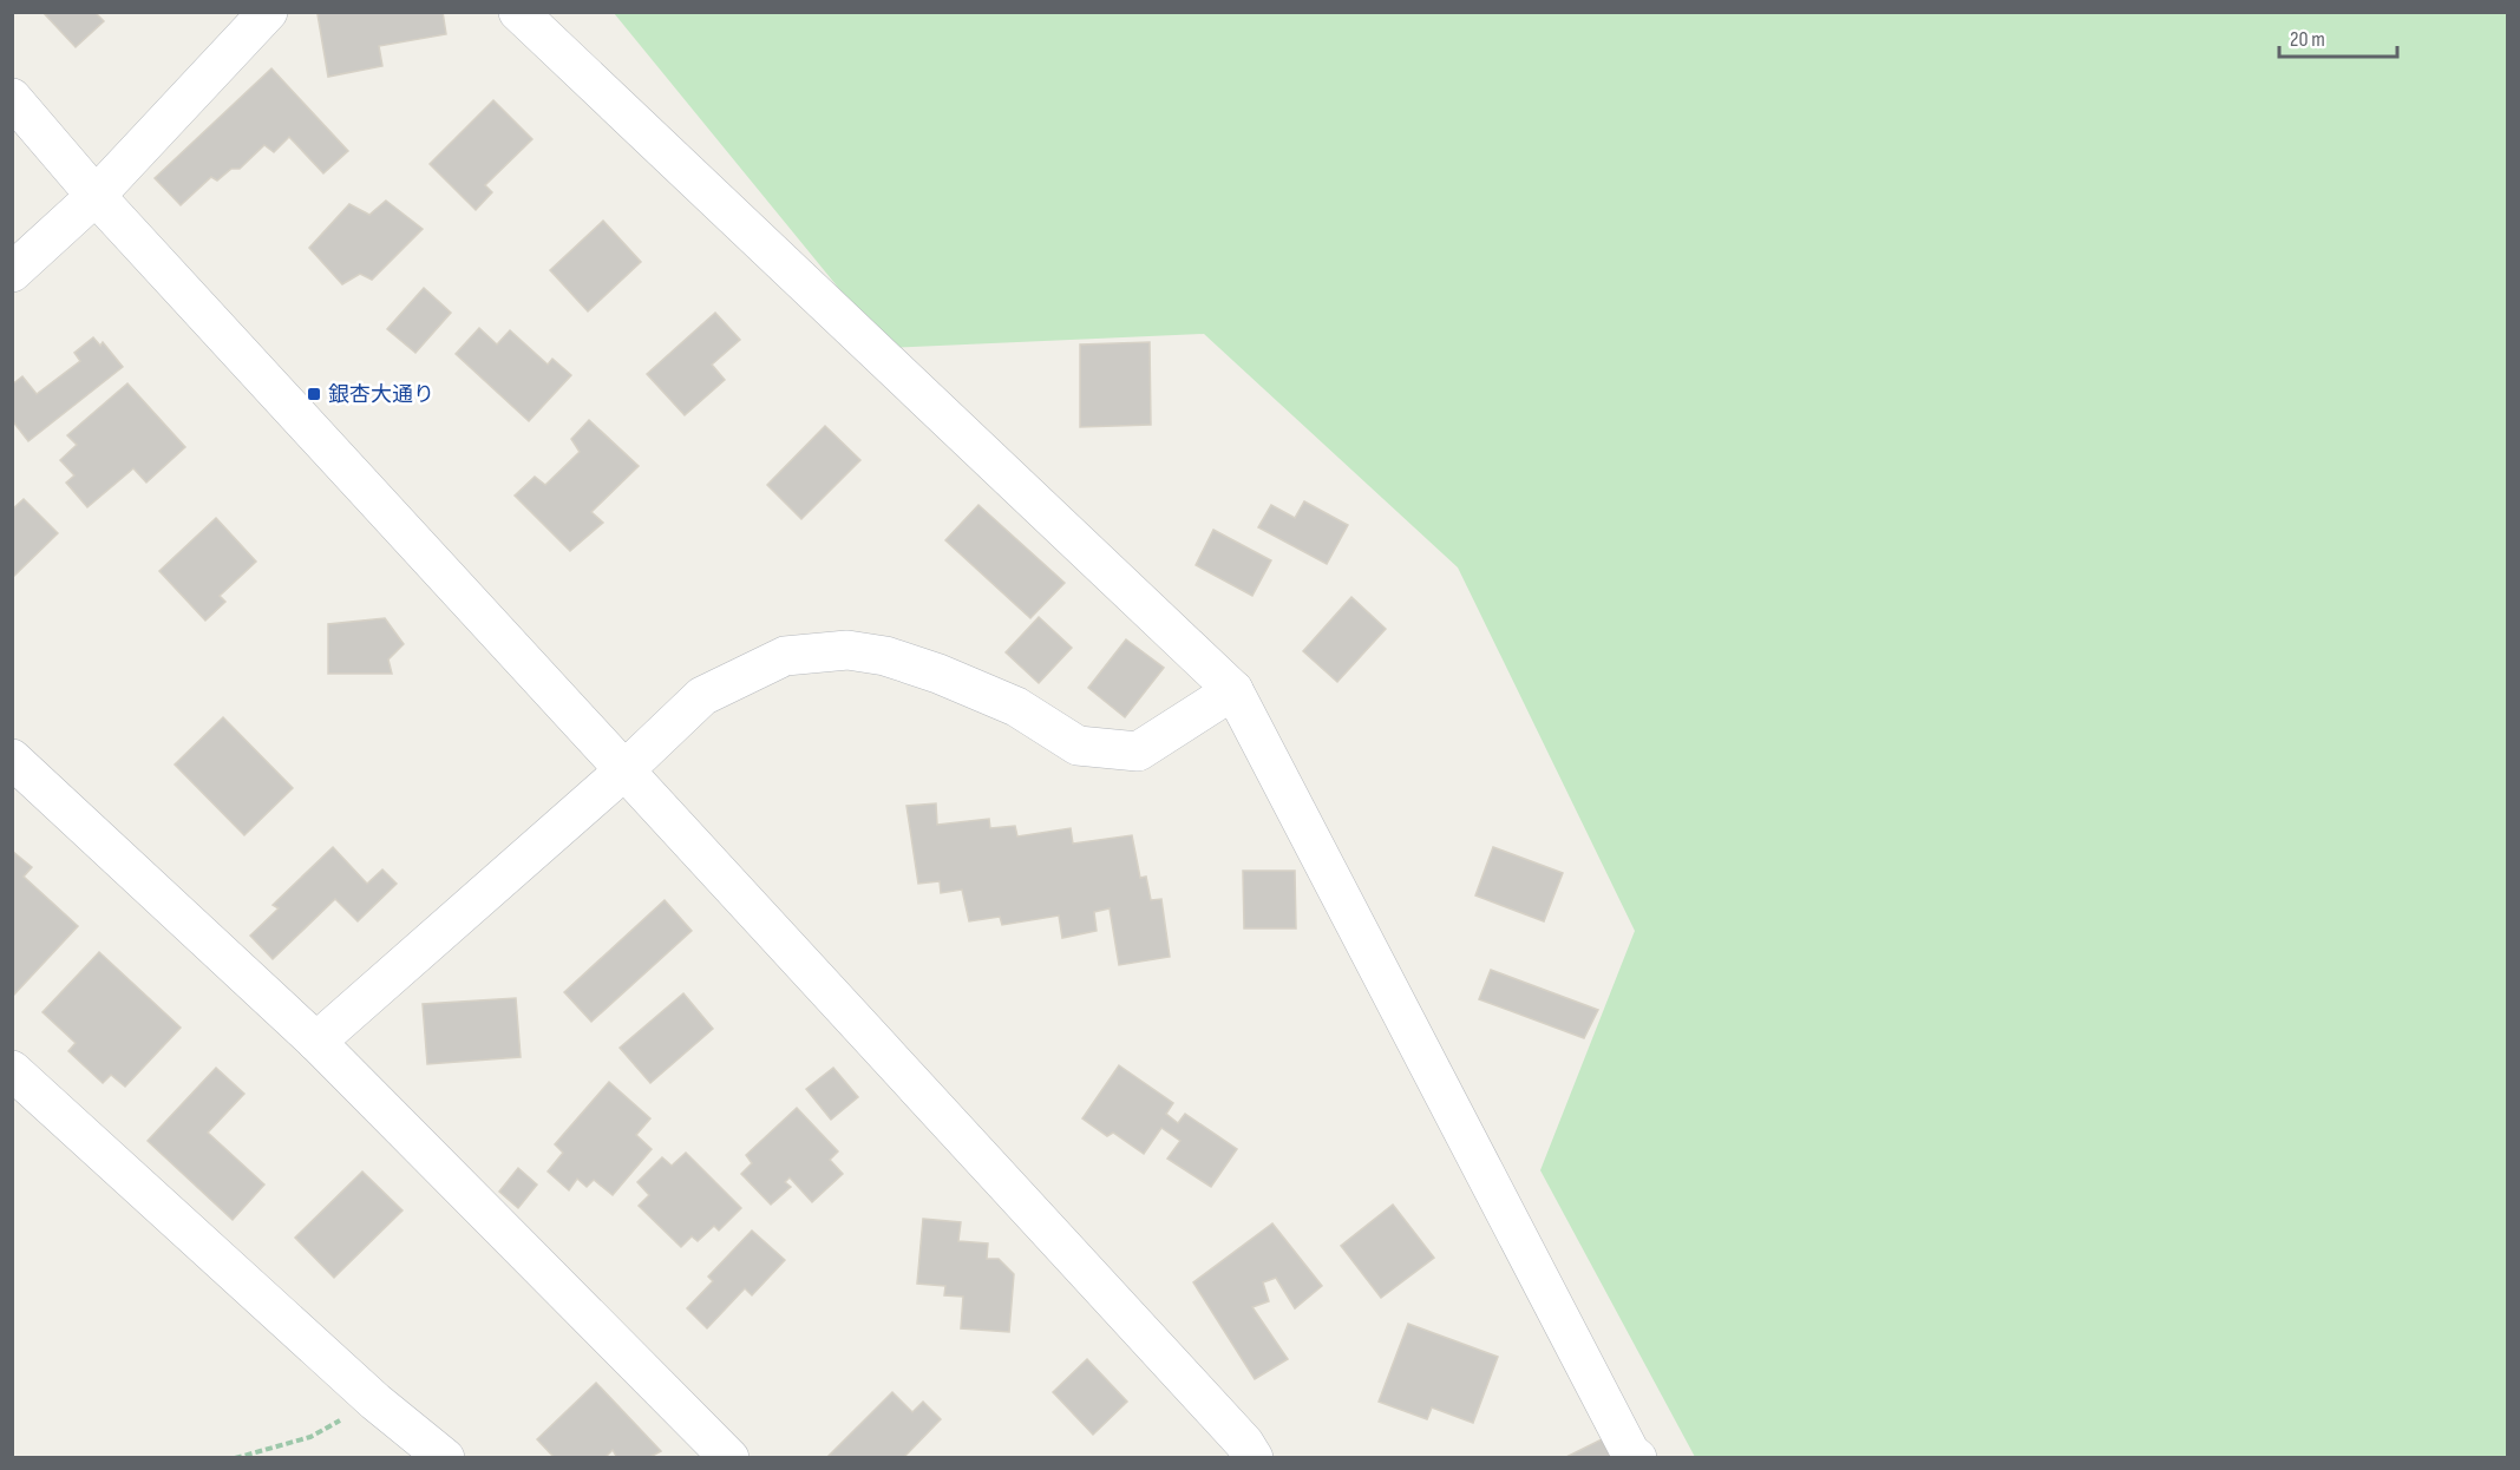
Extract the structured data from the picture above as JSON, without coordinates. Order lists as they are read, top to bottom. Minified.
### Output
{"places":{"transit":["銀杏大通り"]},"scale_bar":"20 m"}
